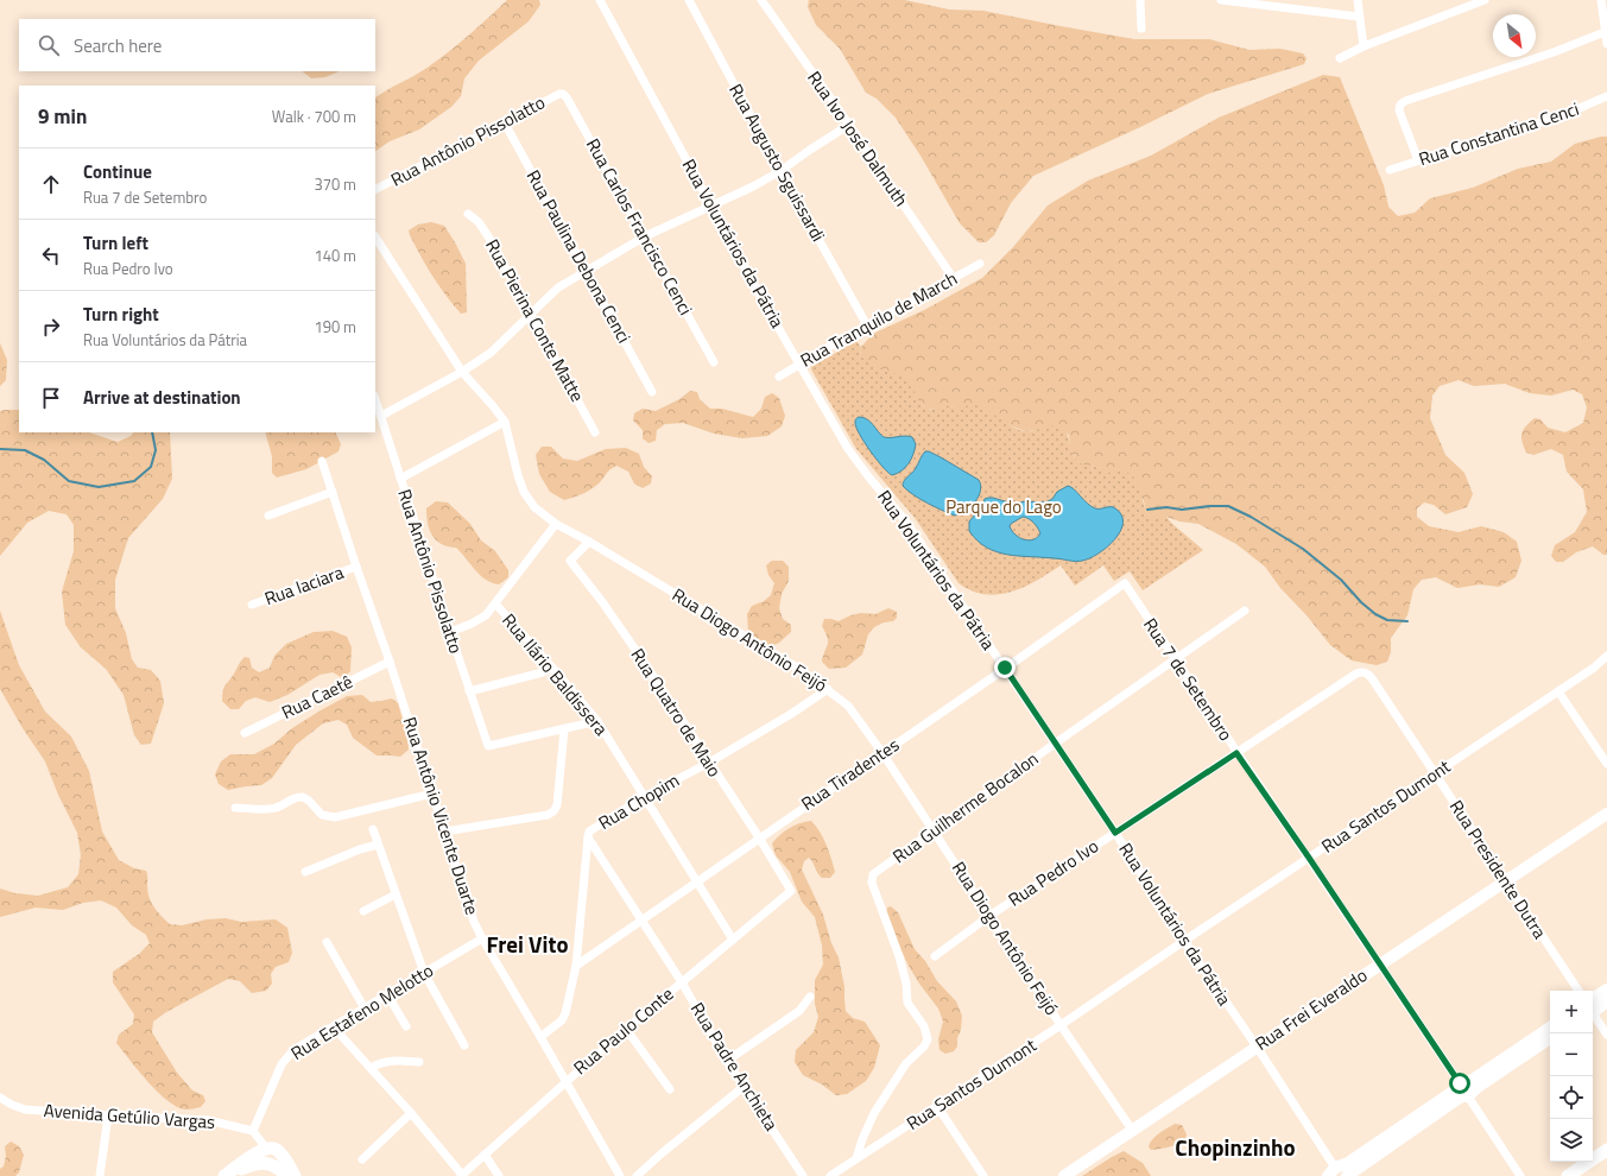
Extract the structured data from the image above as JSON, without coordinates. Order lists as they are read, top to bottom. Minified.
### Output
{"streets":{"street":["Rua Constantina Cenci","Rua Ivo José Dalmuth","Rua Antônio Pissolatto","Rua Augusto Sguissardi","Rua Carlos Francisco Cenci","Rua Voluntários da Pátria","Rua Paulina Debona Cenci","Rua Tranquilo de March","Rua Pierina Conte Matte","Rua Iaciara","Rua Diogo Antônio Feijó","Rua Ilário Baldissera","Rua 7 de Setembro","Rua Caetê","Rua Quatro de Maio","Rua Tiradentes","Rua Chopim","Rua Santos Dumont","Rua Guilherme Bocalon","Rua Antônio Vicente Duarte","Rua Presidente Dutra","Rua Pedro Ivo","Rua Frei Everaldo","Rua Estafeno Melotto","Rua Paulo Conte","Rua Padre Anchieta","Avenida Getúlio Vargas"]},"crossings":[["Rua Ivo José Dalmuth","Rua Tranquilo de March"],["Rua Antônio Pissolatto","Rua Carlos Francisco Cenci"],["Rua Antônio Pissolatto","Rua Paulina Debona Cenci"],["Rua Augusto Sguissardi","Rua Tranquilo de March"],["Rua Voluntários da Pátria","Rua Tranquilo de March"],["Rua Voluntários da Pátria","Rua Tiradentes"],["Rua Voluntários da Pátria","Rua Santos Dumont"],["Rua Voluntários da Pátria","Rua Guilherme Bocalon"],["Rua Voluntários da Pátria","Rua Pedro Ivo"],["Rua Voluntários da Pátria","Rua Frei Everaldo"],["Rua Iaciara","Rua Antônio Vicente Duarte"],["Rua Diogo Antônio Feijó","Rua Quatro de Maio"],["Rua Diogo Antônio Feijó","Rua Tiradentes"],["Rua Diogo Antônio Feijó","Rua Chopim"],["Rua Diogo Antônio Feijó","Rua Santos Dumont"],["Rua Diogo Antônio Feijó","Rua Guilherme Bocalon"],["Rua Diogo Antônio Feijó","Rua Pedro Ivo"],["Rua Diogo Antônio Feijó","Rua Frei Everaldo"],["Rua Ilário Baldissera","Rua Tiradentes"],["Rua Ilário Baldissera","Rua Chopim"],["Rua Ilário Baldissera","Rua Paulo Conte"],["Rua 7 de Setembro","Rua Tiradentes"],["Rua 7 de Setembro","Rua Santos Dumont"],["Rua 7 de Setembro","Rua Guilherme Bocalon"],["Rua 7 de Setembro","Rua Pedro Ivo"],["Rua 7 de Setembro","Rua Frei Everaldo"],["Rua Caetê","Rua Antônio Vicente Duarte"],["Rua Quatro de Maio","Rua Tiradentes"],["Rua Quatro de Maio","Rua Chopim"],["Rua Quatro de Maio","Rua Paulo Conte"],["Rua Tiradentes","Rua Chopim"],["Rua Tiradentes","Rua Padre Anchieta"],["Rua Chopim","Rua Antônio Vicente Duarte"],["Rua Chopim","Rua Padre Anchieta"],["Rua Santos Dumont","Rua Guilherme Bocalon"],["Rua Santos Dumont","Rua Presidente Dutra"],["Rua Antônio Vicente Duarte","Rua Estafeno Melotto"],["Rua Antônio Vicente Duarte","Rua Paulo Conte"],["Rua Presidente Dutra","Rua Pedro Ivo"],["Rua Presidente Dutra","Rua Frei Everaldo"],["Rua Estafeno Melotto","Avenida Getúlio Vargas"],["Rua Paulo Conte","Rua Padre Anchieta"]],"districts":["Frei Vito","Chopinzinho"],"parks":["Parque do Lago"],"north":"bottom right","page":{"search":"Search here","heading":["9 min","Walk · 700 m"],"list":[["Continue","Rua 7 de Setembro","370 m"],["Turn left","Rua Pedro Ivo","140 m"],["Turn right","Rua Voluntários da Pátria","190 m"],"Arrive at destination"],"map_buttons":["+","−"]}}
